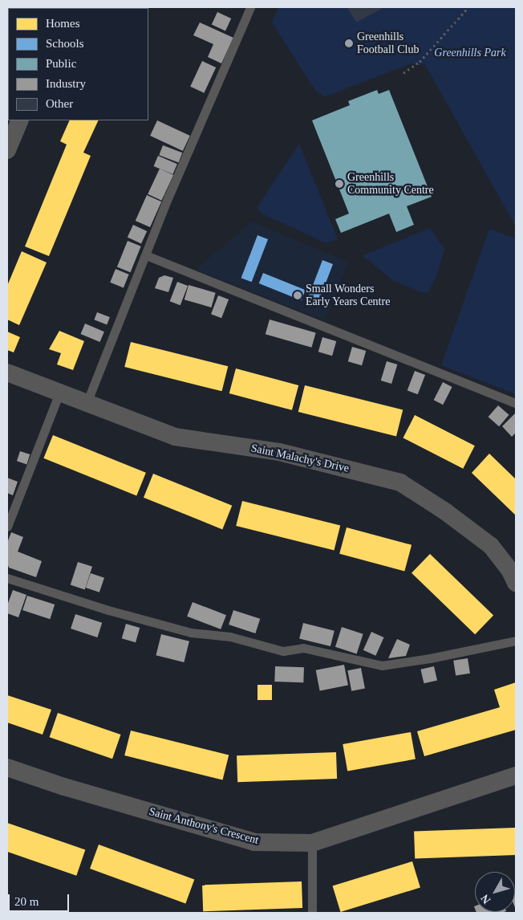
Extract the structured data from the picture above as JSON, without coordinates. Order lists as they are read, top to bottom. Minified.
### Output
{"streets":{"street":["Saint Malachy's Drive","Saint Anthony's Crescent"]},"parks":["Greenhills Park"],"places":["Greenhills Football Club","Greenhills Community Centre","Small Wonders Early Years Centre"],"legend":["Homes","Schools","Public","Industry","Other"],"scale_bar":"20 m","north":"bottom left"}
